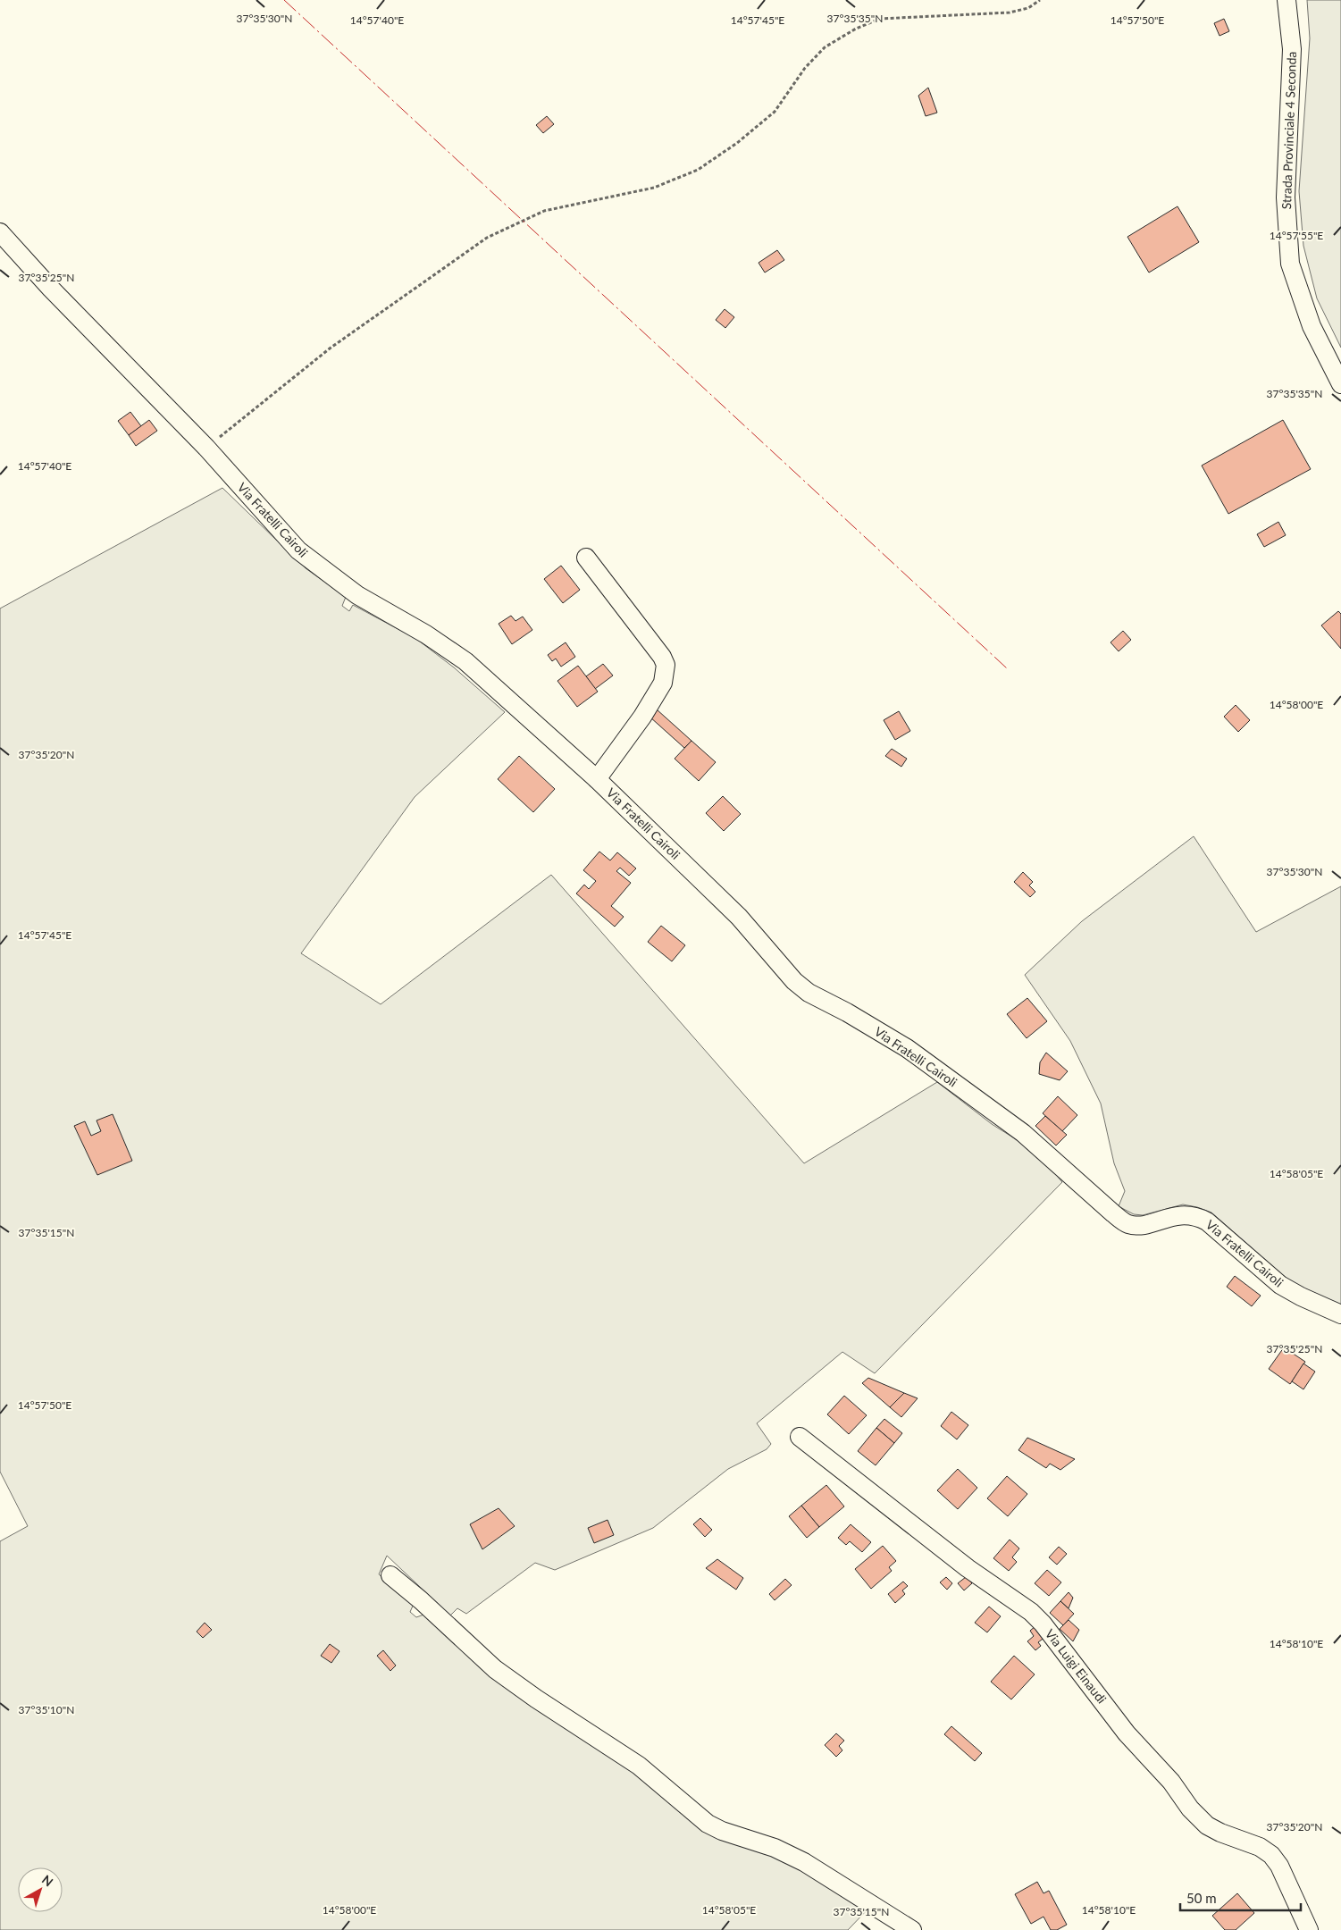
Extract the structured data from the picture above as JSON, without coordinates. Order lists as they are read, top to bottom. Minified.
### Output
{"streets":{"street":["Strada Provinciale 4 Seconda","Via Fratelli Cairoli","Via Luigi Einaudi"]},"scale_bar":"50 m","north":"top right","coordinates":["37°35'30\"N","37°35'35\"N","14°57'40\"E","14°57'50\"E","14°57'45\"E","14°57'55\"E","37°35'25\"N","14°58'00\"E","37°35'20\"N","14°58'05\"E","37°35'15\"N","14°58'10\"E","37°35'10\"N"]}
